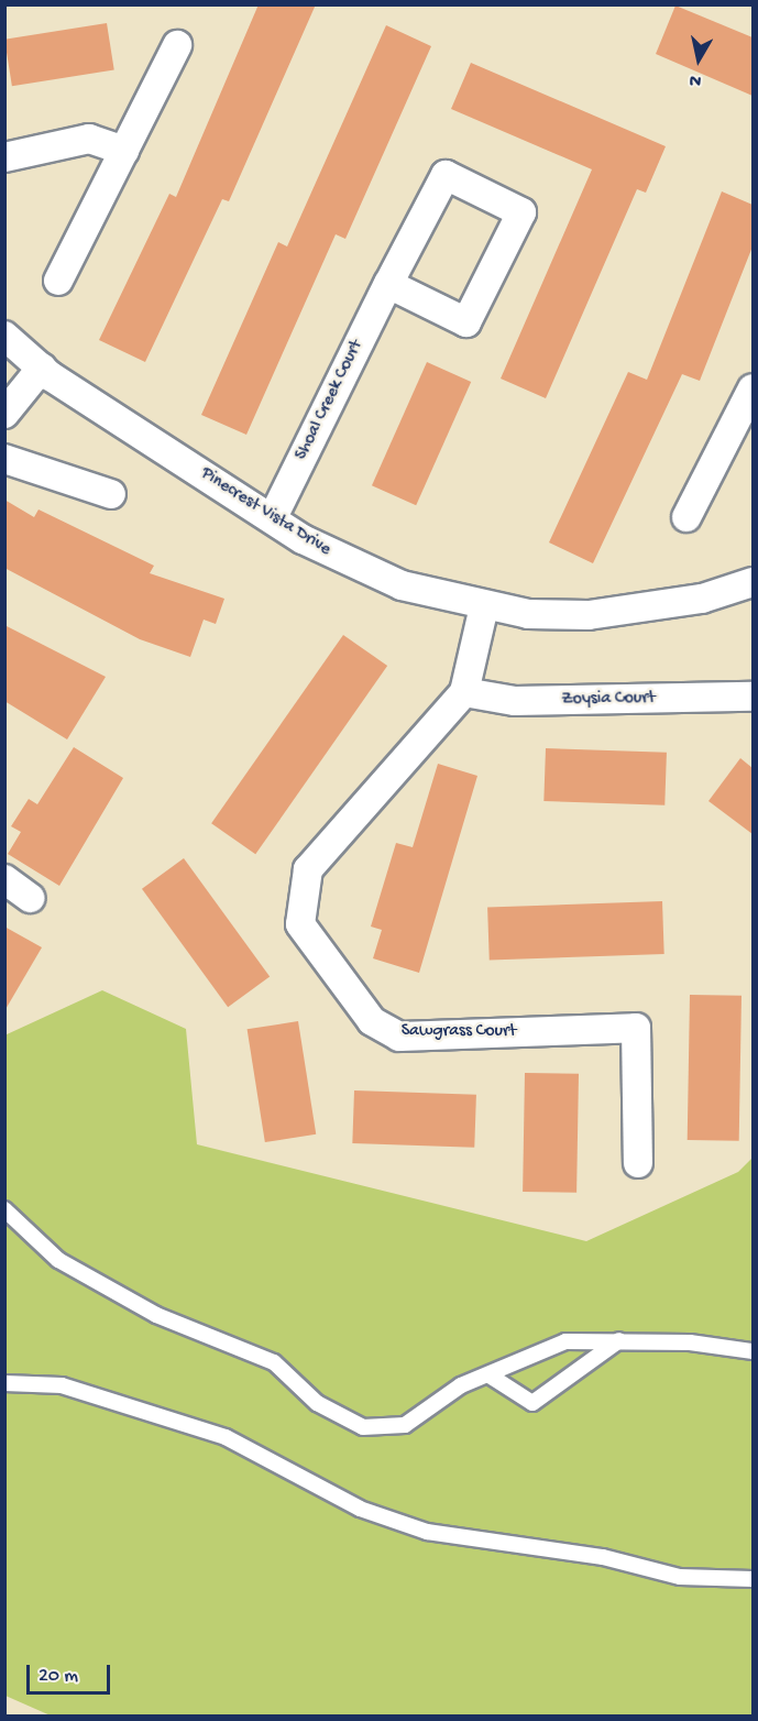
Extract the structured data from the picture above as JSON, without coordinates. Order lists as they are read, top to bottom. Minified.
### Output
{"streets":{"street":["Shoal Creek Court","Pinecrest Vista Drive","Zoysia Court","Sawgrass Court"]},"crossings":[["Shoal Creek Court","Pinecrest Vista Drive"],["Pinecrest Vista Drive","Sawgrass Court"],["Zoysia Court","Sawgrass Court"]],"scale_bar":"20 m","north":"bottom"}
